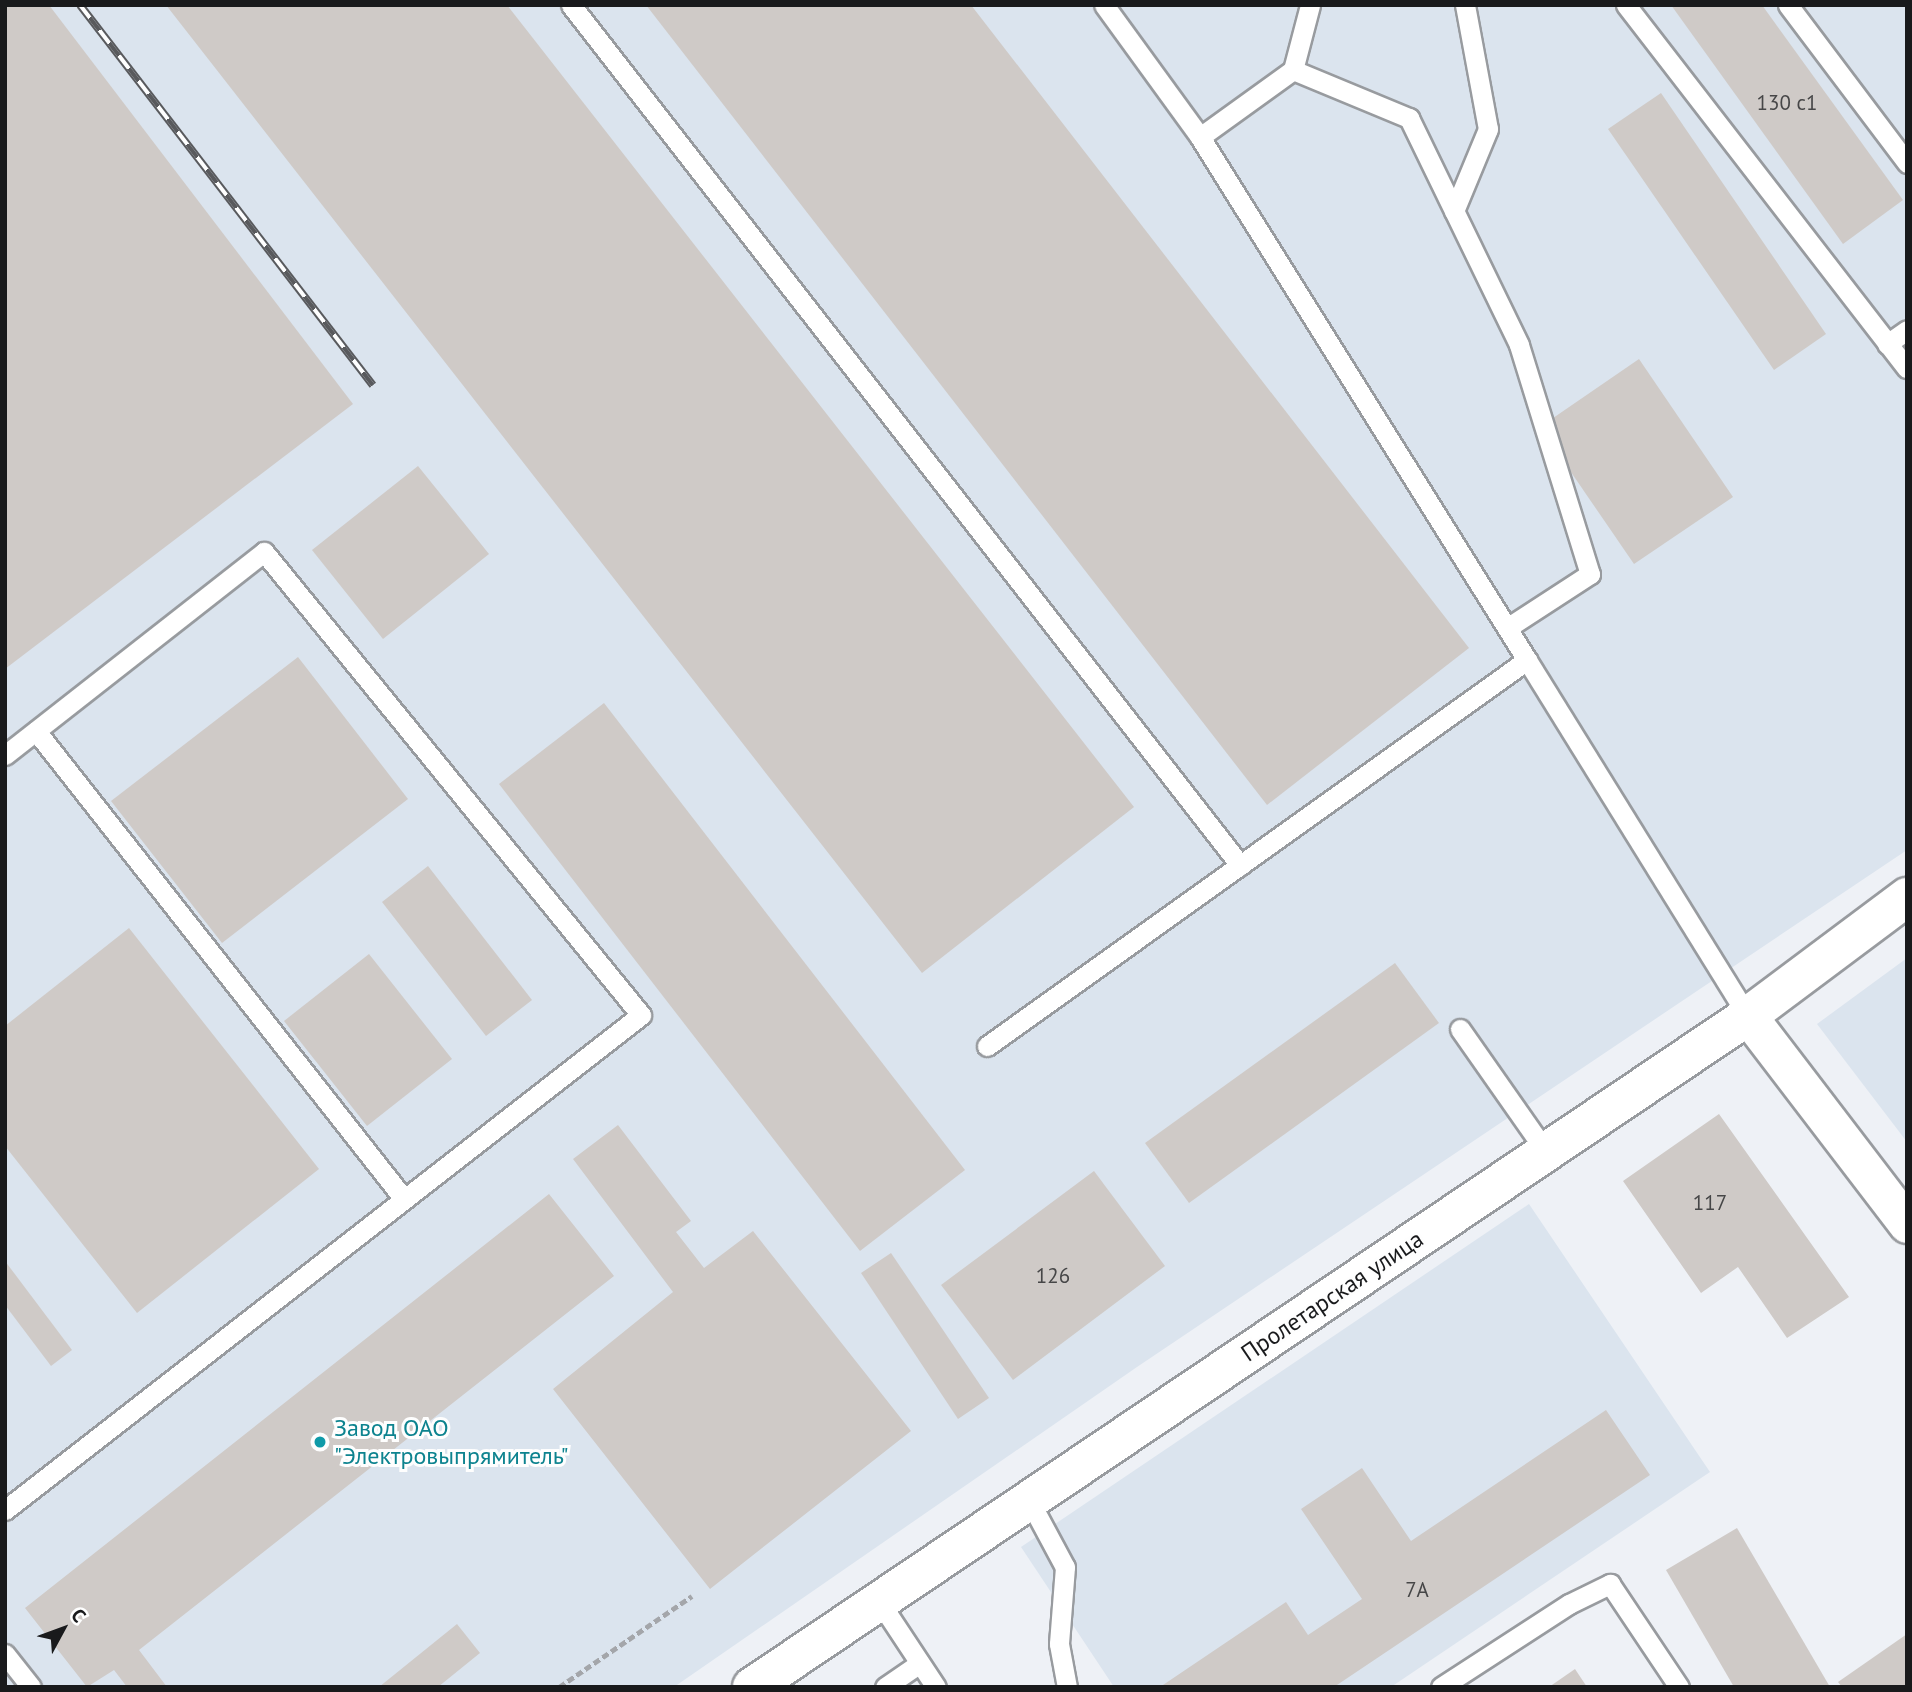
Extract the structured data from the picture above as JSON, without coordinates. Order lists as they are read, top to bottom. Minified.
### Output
{"streets":{"street":["Пролетарская улица"]},"places":["Завод ОАО \"Электровыпрямитель\""],"house_numbers":["130 с1","117","126","7А"],"north":"top right"}
